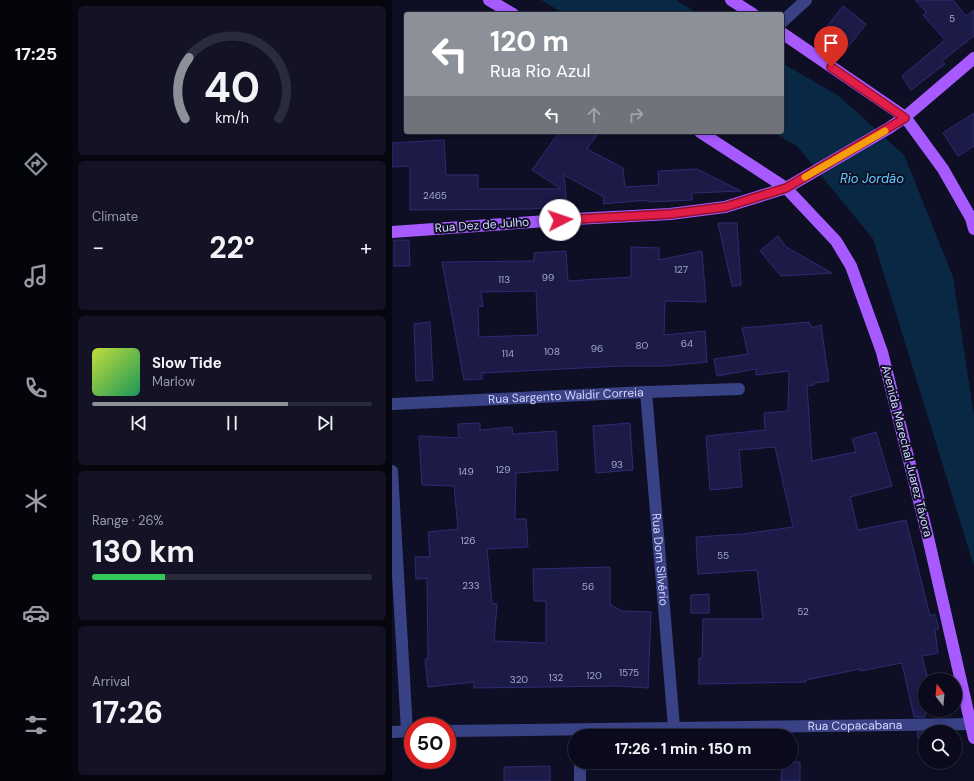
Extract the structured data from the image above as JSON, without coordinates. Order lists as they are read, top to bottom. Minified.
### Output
{"streets":{"main road":["Rua Dez de Julho","Avenida Marechal Juarez Távora"],"street":["Rua Sargento Waldir Correia","Rua Dom Silvério","Rua Copacabana"]},"crossings":[["Rua Dez de Julho","Avenida Marechal Juarez Távora"],["Rua Sargento Waldir Correia","Rua Dom Silvério"],["Avenida Marechal Juarez Távora","Rua Copacabana"],["Rua Dom Silvério","Rua Copacabana"]],"water":["Rio Jordão"],"house_numbers":["5","2465","127","99","113","64","80","96","108","114","93","129","149","126","55","233","56","52","1575","120","132","320"],"north":"top","page":{"tabs":"17:25","turn":["120 m","Rua Rio Azul"],"tile":["Climate",["Range · 26%","130 km"],["Arrival","17:26"]],"heat":["−","22°","+"],"song":["Slow Tide","Marlow"],"limit":"50","trip":"17:26 · 1 min · 150 m","gauge":["40","km/h"]}}
